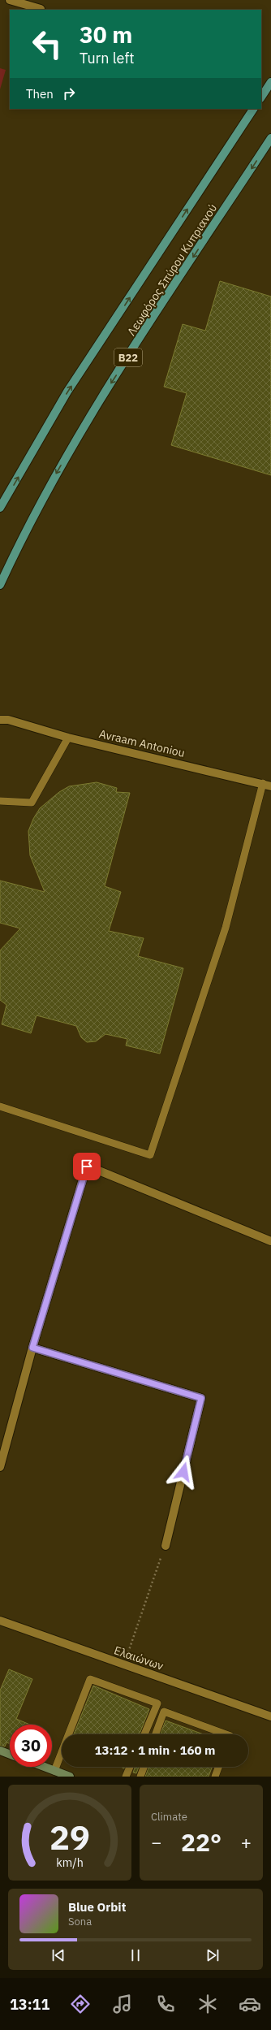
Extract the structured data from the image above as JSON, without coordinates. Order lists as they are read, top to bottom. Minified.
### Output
{"streets":{"main road":["Λεωφόρος Σπύρου Κυπριανού","B22"],"street":["Avraam Antoniou","Ελαιώνων"]},"page":{"turn":["30 m","Turn left"],"then":"Then","limit":"30","trip":"13:12 · 1 min · 160 m","tile":"Climate","heat":["−","22°","+"],"song":["Blue Orbit","Sona"],"tabs":"13:11","gauge":["29","km/h"]}}
